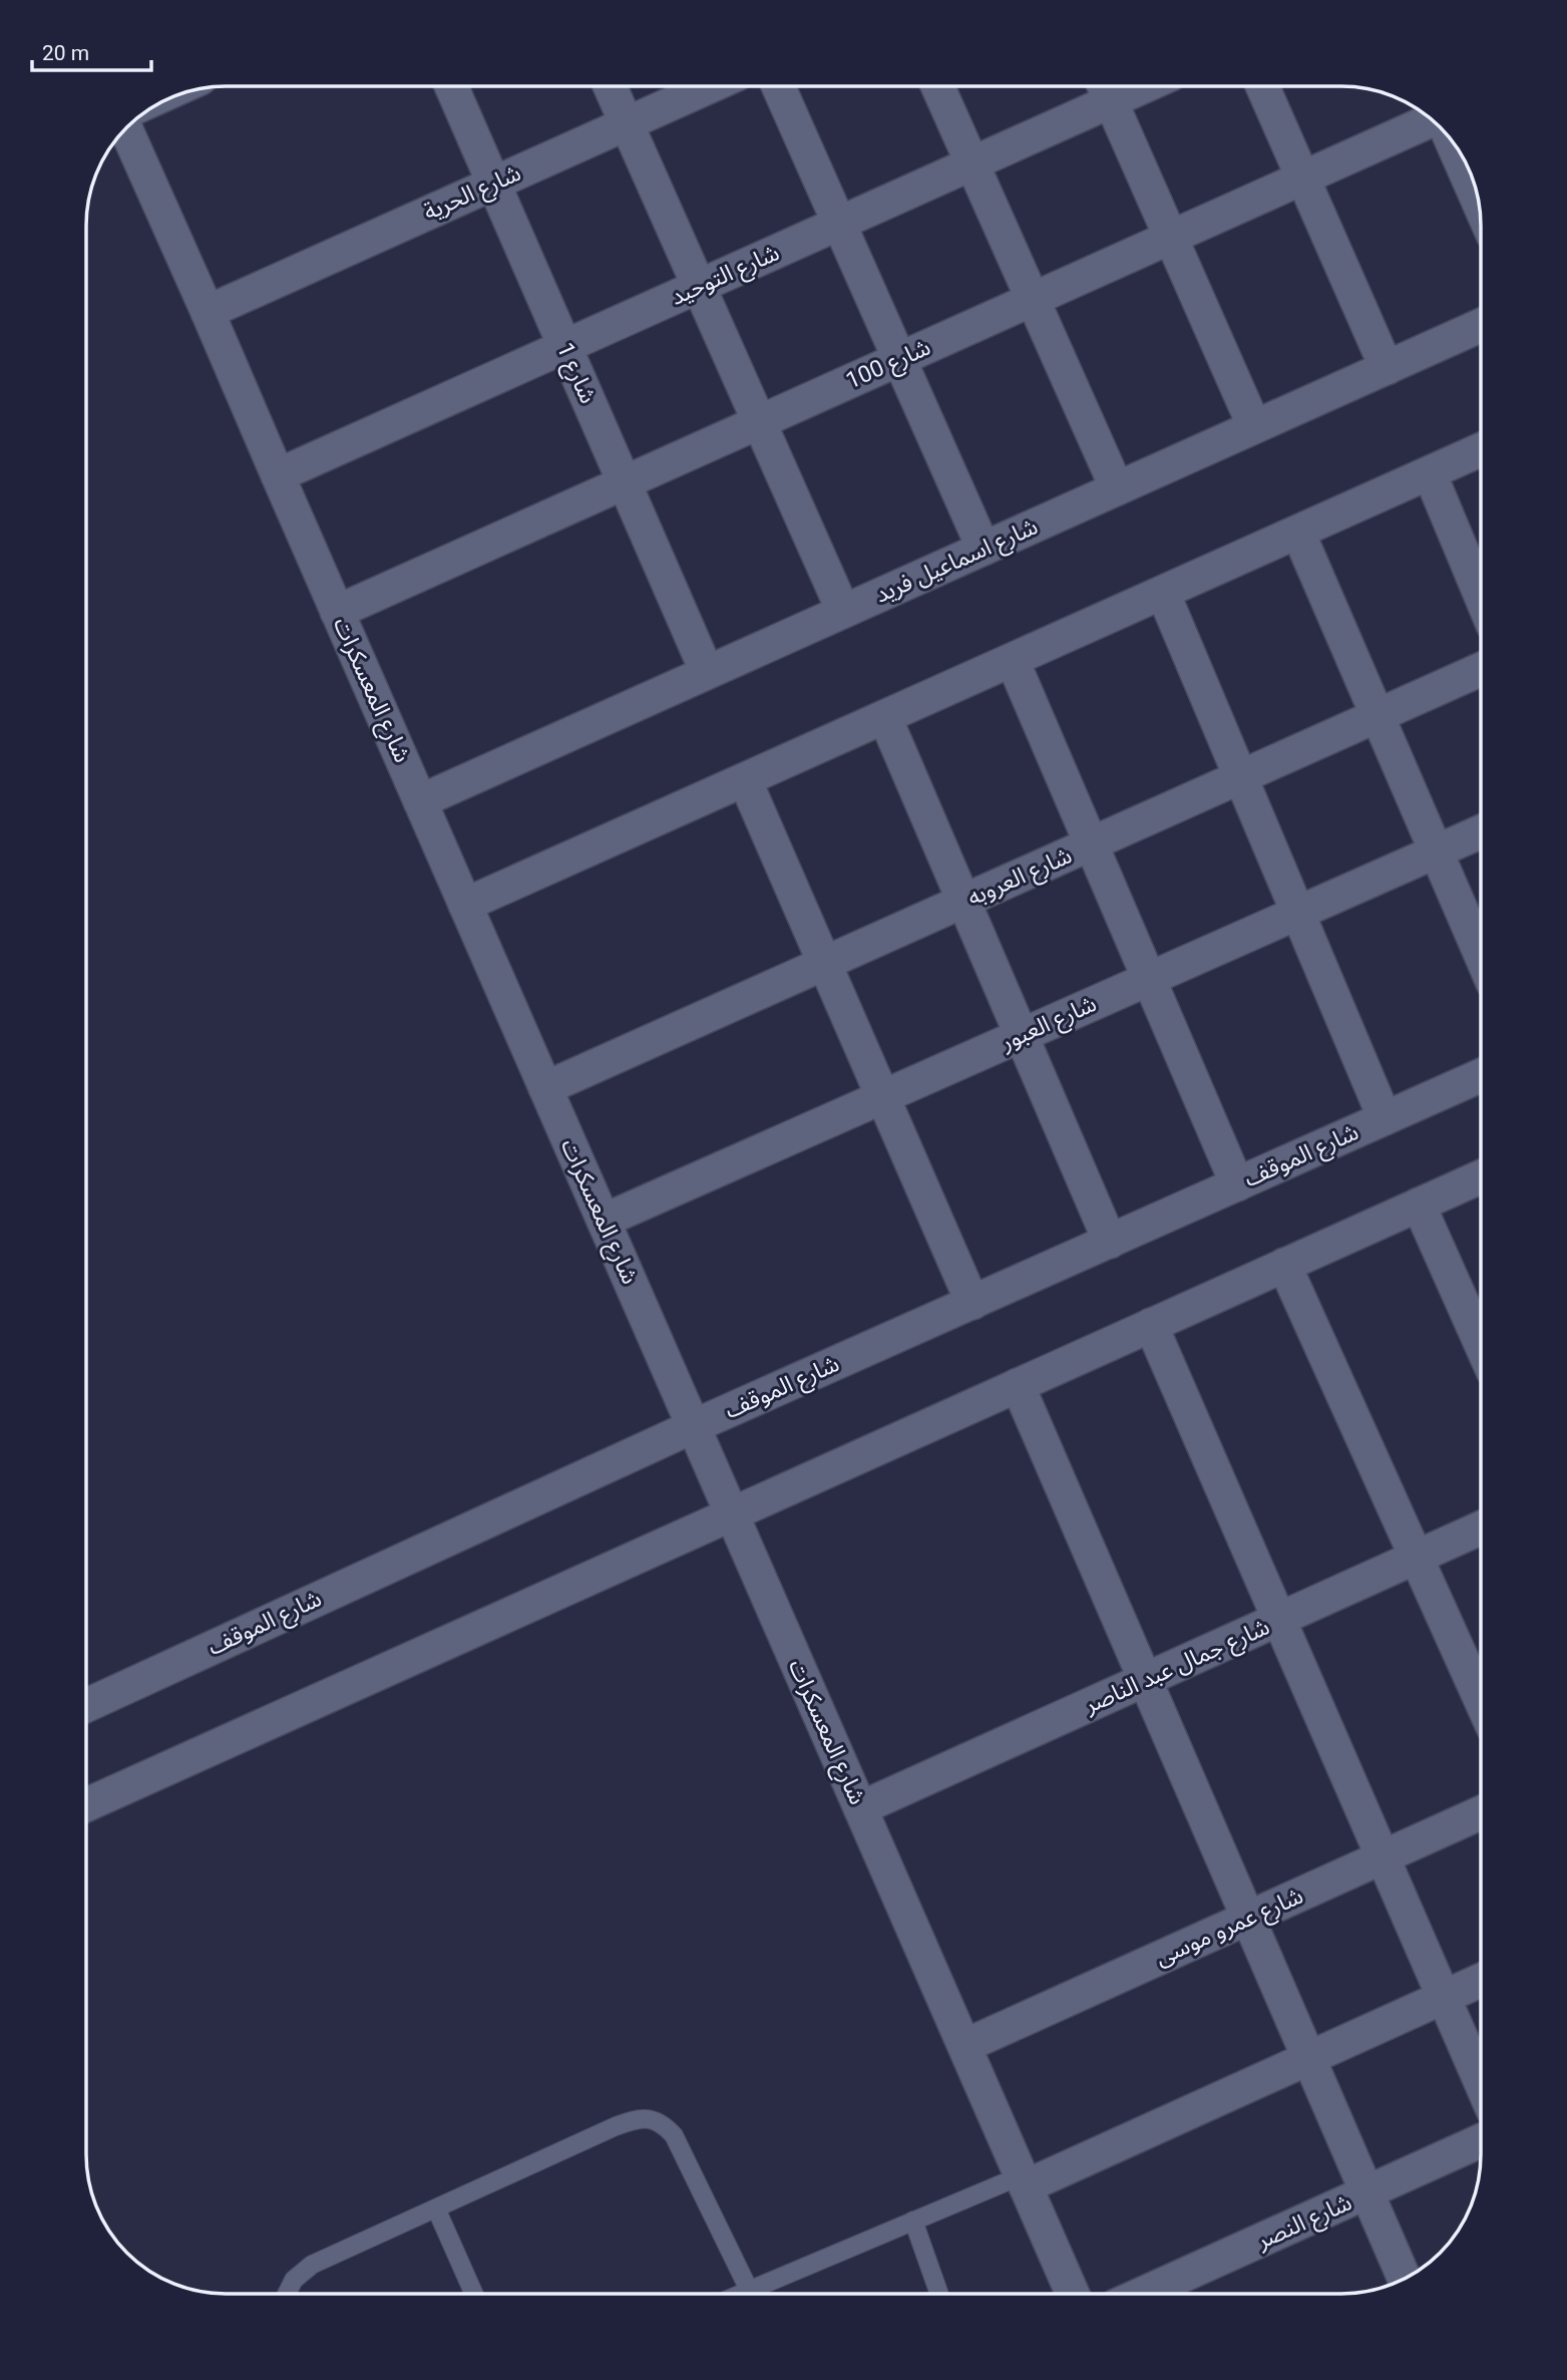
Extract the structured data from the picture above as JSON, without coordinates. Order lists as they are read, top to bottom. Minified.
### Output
{"streets":{"street":["شارع الحرية","شارع التوحيد","شارع 100","شارع 1","شارع اسماعيل فريد","شارع المعسكرات","شارع العروبه","شارع العبور","شارع الموقف","شارع جمال عبد الناصر","شارع عمرو موسى","شارع النصر"]},"crossings":[["شارع الحرية","شارع 1"],["شارع الحرية","شارع المعسكرات"],["شارع التوحيد","شارع 1"],["شارع التوحيد","شارع المعسكرات"],["شارع 100","شارع 1"],["شارع 100","شارع المعسكرات"],["شارع 1","شارع اسماعيل فريد"],["شارع اسماعيل فريد","شارع المعسكرات"],["شارع المعسكرات","شارع العروبه"],["شارع المعسكرات","شارع العبور"],["شارع المعسكرات","شارع الموقف"],["شارع المعسكرات","شارع جمال عبد الناصر"],["شارع المعسكرات","شارع عمرو موسى"]],"scale_bar":"20 m"}
